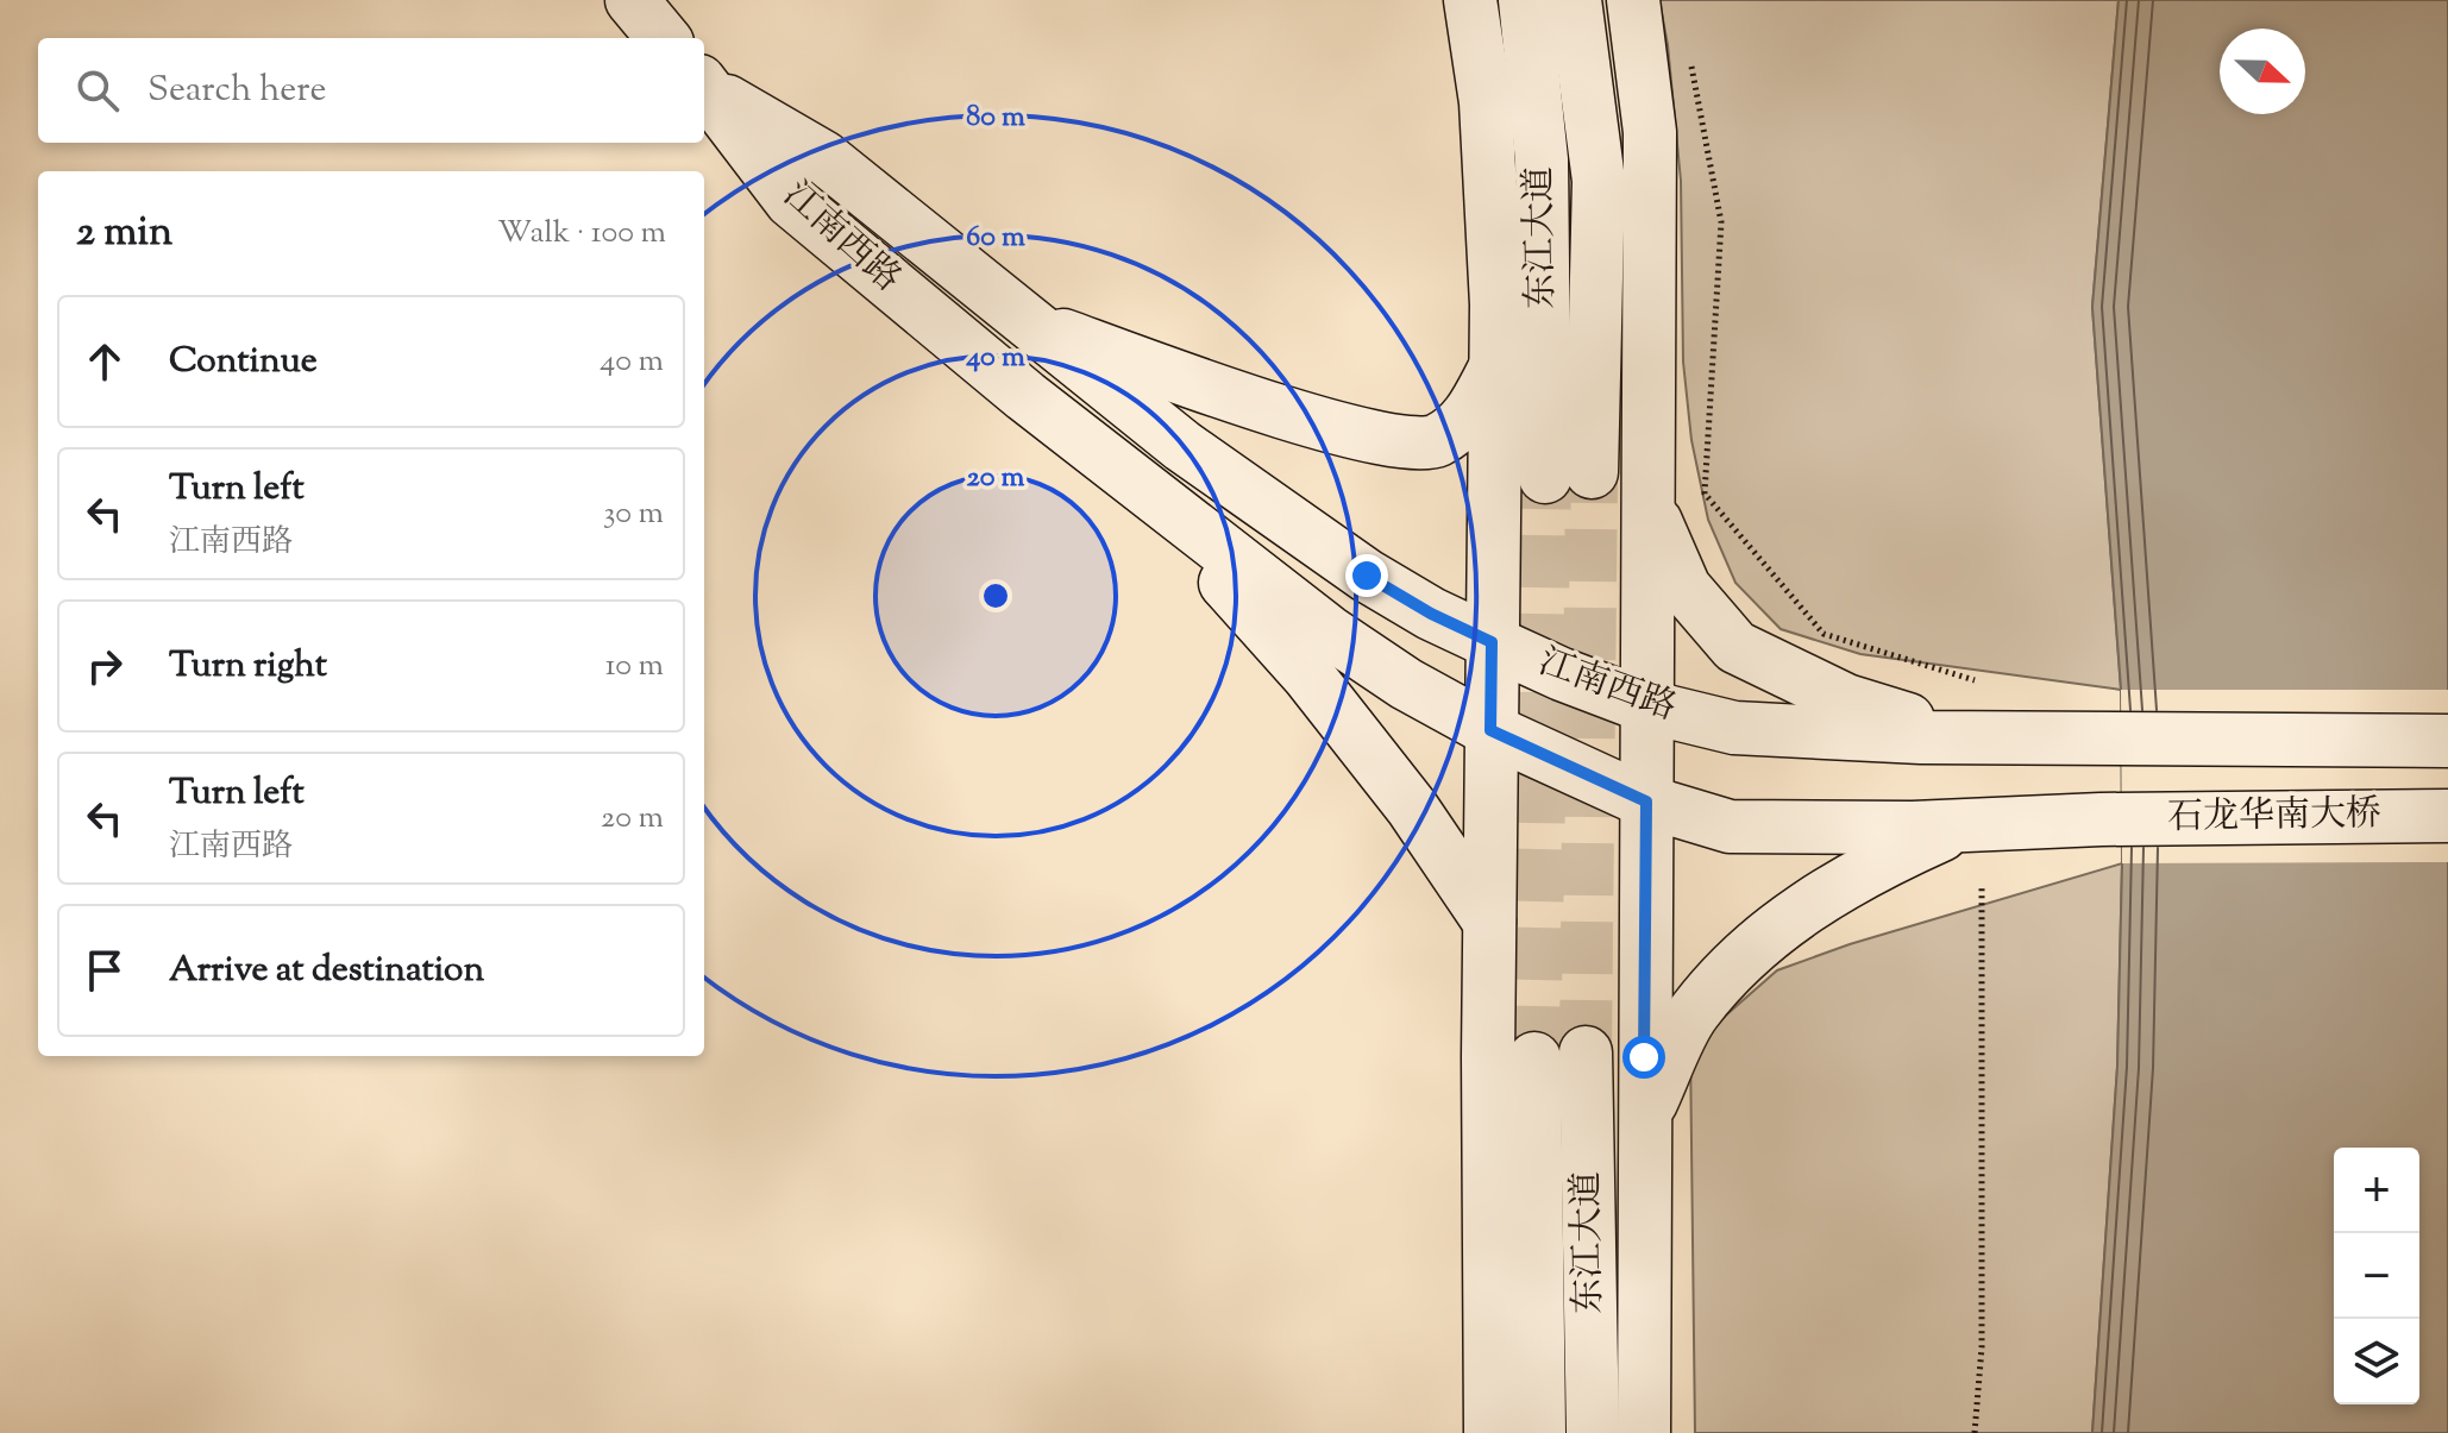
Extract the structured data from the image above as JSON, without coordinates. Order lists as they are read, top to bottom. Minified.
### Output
{"streets":{"main road":["江南西路","东江大道","石龙华南大桥"]},"crossings":[["江南西路","石龙华南大桥"]],"north":"right","page":{"search":"Search here","heading":["2 min","Walk · 100 m"],"list":[["Continue","40 m"],["Turn left","江南西路","30 m"],["Turn right","10 m"],["Turn left","江南西路","20 m"],"Arrive at destination"],"map_buttons":["+","−"]},"rings":["80 m","60 m","40 m","20 m"]}
